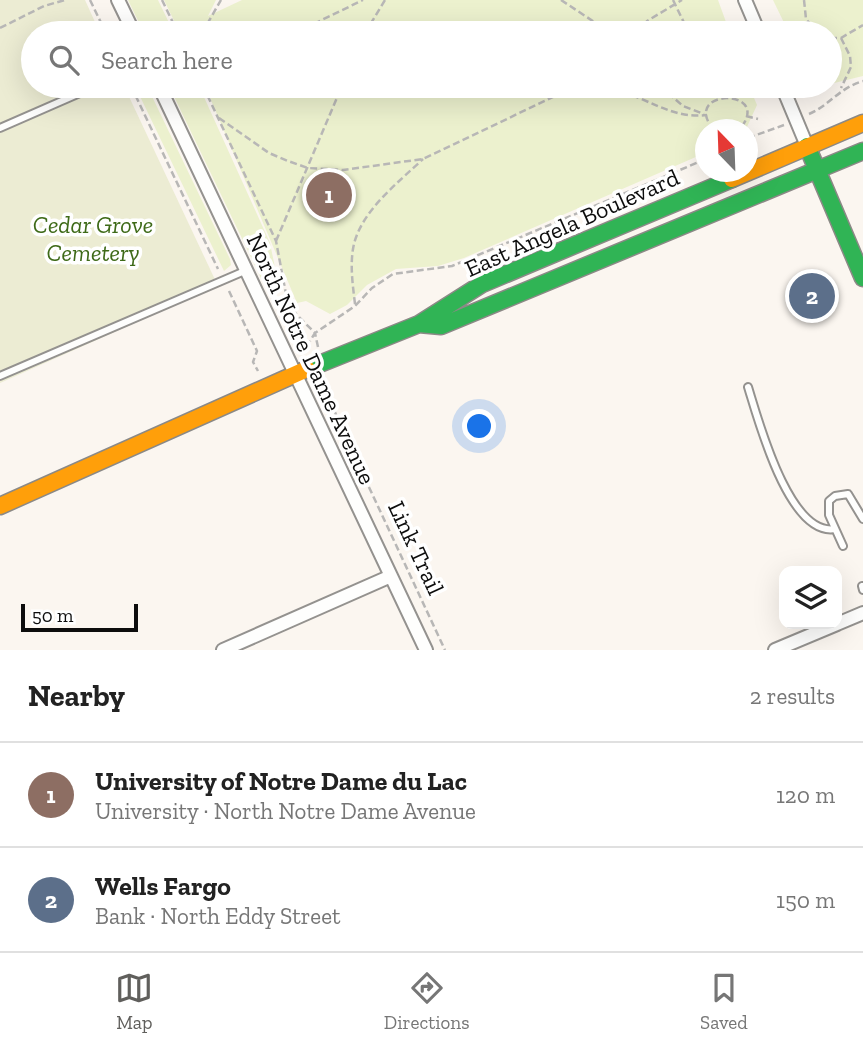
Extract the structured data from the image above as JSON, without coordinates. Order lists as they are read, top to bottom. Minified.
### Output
{"streets":{"main road":["East Angela Boulevard"],"street":["North Notre Dame Avenue"],"path":["Link Trail"]},"crossings":[["East Angela Boulevard","North Notre Dame Avenue"]],"parks":["Cedar Grove Cemetery"],"scale_bar":"50 m","north":"top left","page":{"search":"Search here","pins":["1","2"],"scale":"50 m","heading":["Nearby","2 results"],"list":[{"mark":"1","name":"University of Notre Dame du Lac","note":"University · North Notre Dame Avenue","value":"120 m"},{"mark":"2","name":"Wells Fargo","note":"Bank · North Eddy Street","value":"150 m"}],"nav":["Map","Directions","Saved"]}}
